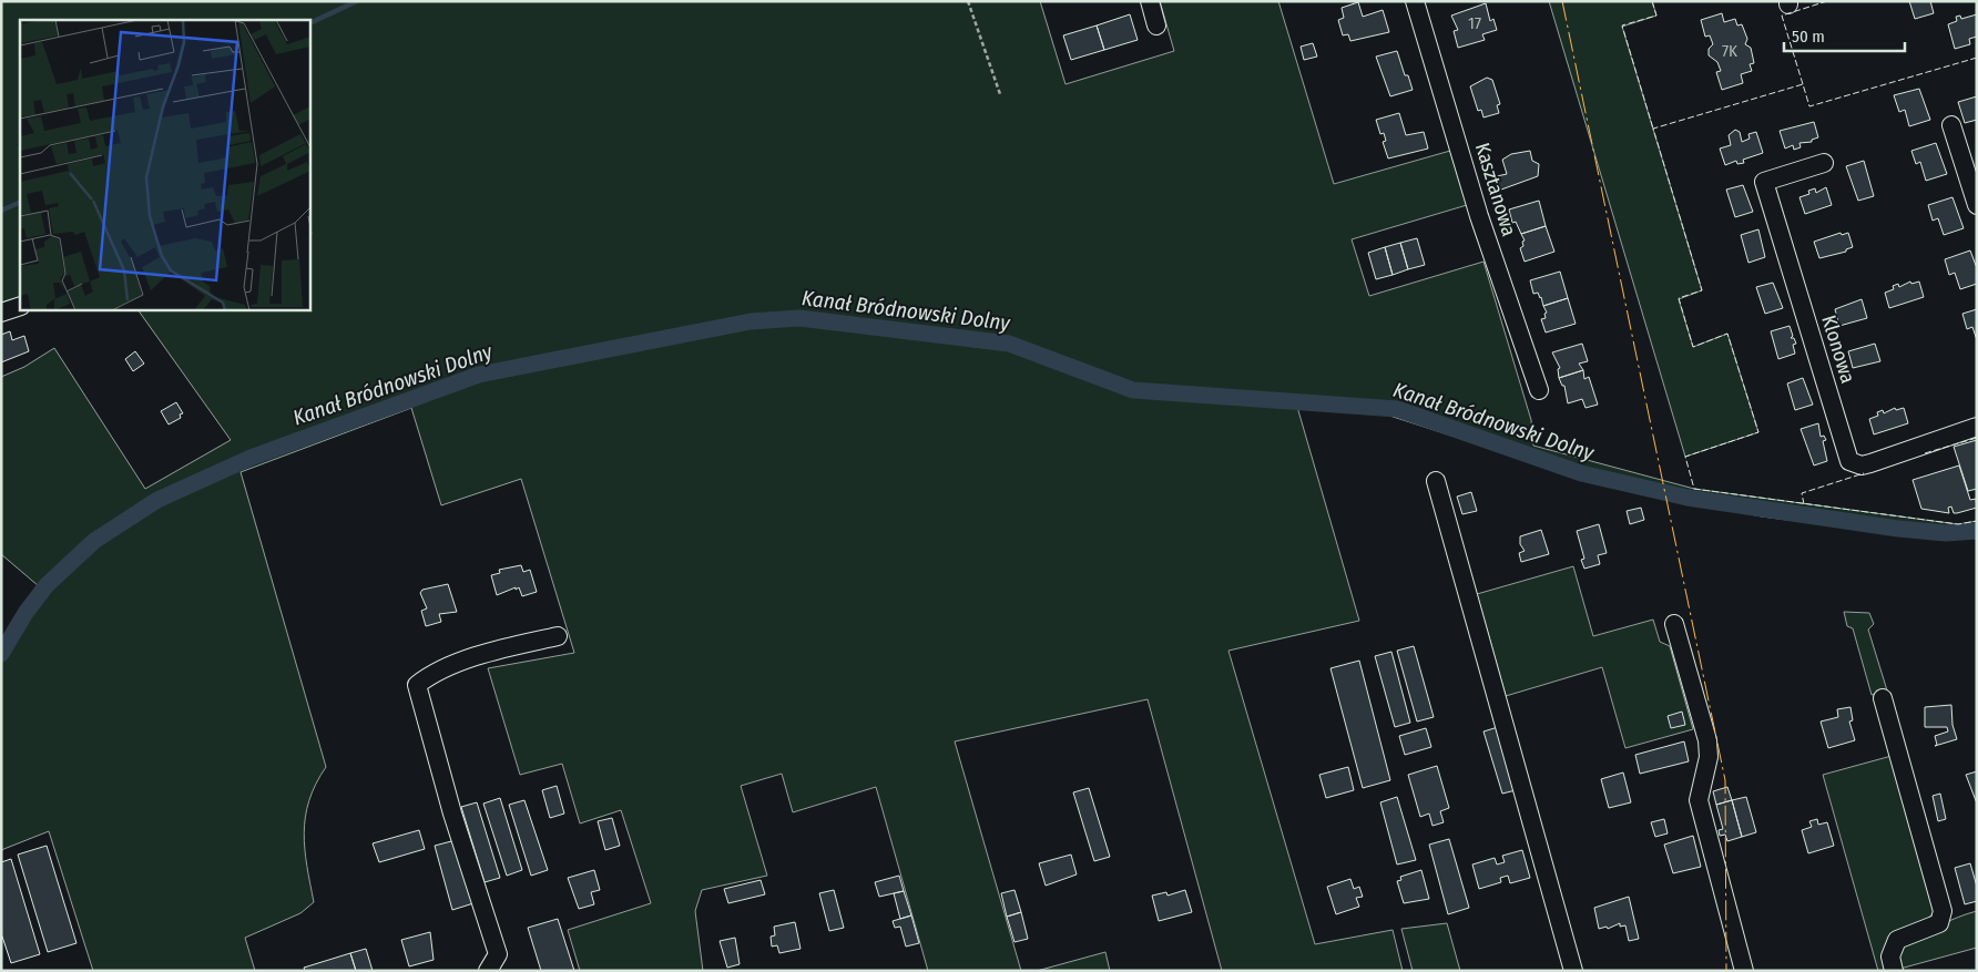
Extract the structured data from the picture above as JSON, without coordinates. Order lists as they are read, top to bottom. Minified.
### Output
{"streets":{"street":["Kasztanowa","Klonowa"]},"water":["Kanał Bródnowski Dolny"],"house_numbers":["17","7K"],"scale_bar":"50 m"}
